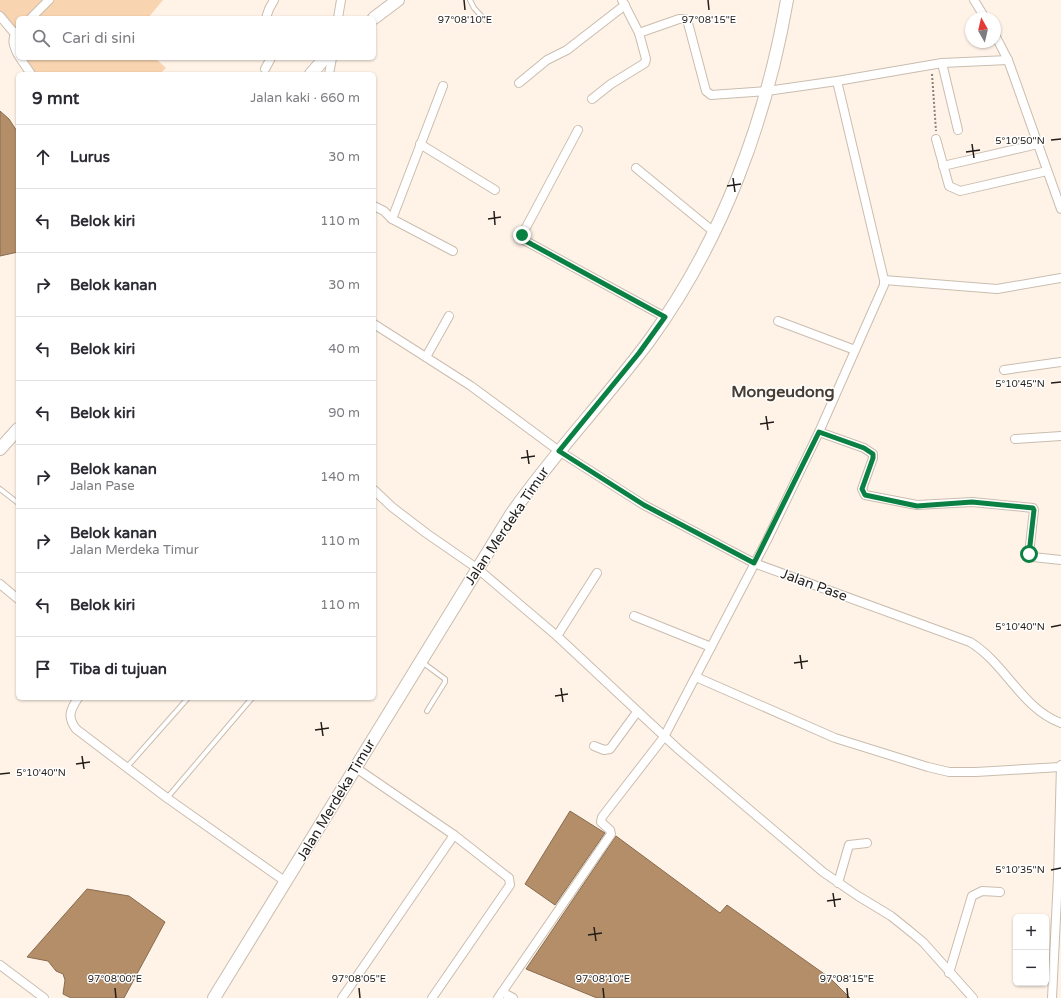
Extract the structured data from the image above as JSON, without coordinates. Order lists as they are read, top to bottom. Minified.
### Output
{"streets":{"main road":["Jalan Merdeka Timur"],"street":["Jalan Pase"]},"crossings":[["Jalan Merdeka Timur","Jalan Pase"]],"districts":["Mongeudong"],"north":"top","page":{"search":"Cari di sini","heading":["9 mnt","Jalan kaki · 660 m"],"list":[["Lurus","30 m"],["Belok kiri","110 m"],["Belok kanan","30 m"],["Belok kiri","40 m"],["Belok kiri","90 m"],["Belok kanan","Jalan Pase","140 m"],["Belok kanan","Jalan Merdeka Timur","110 m"],["Belok kiri","110 m"],"Tiba di tujuan"],"map_buttons":["+","−"]},"coordinates":["97°08'10\"E","97°08'15\"E","5°10'50\"N","5°10'45\"N","5°10'40\"N","5°10'35\"N","97°08'00\"E","97°08'05\"E"]}
